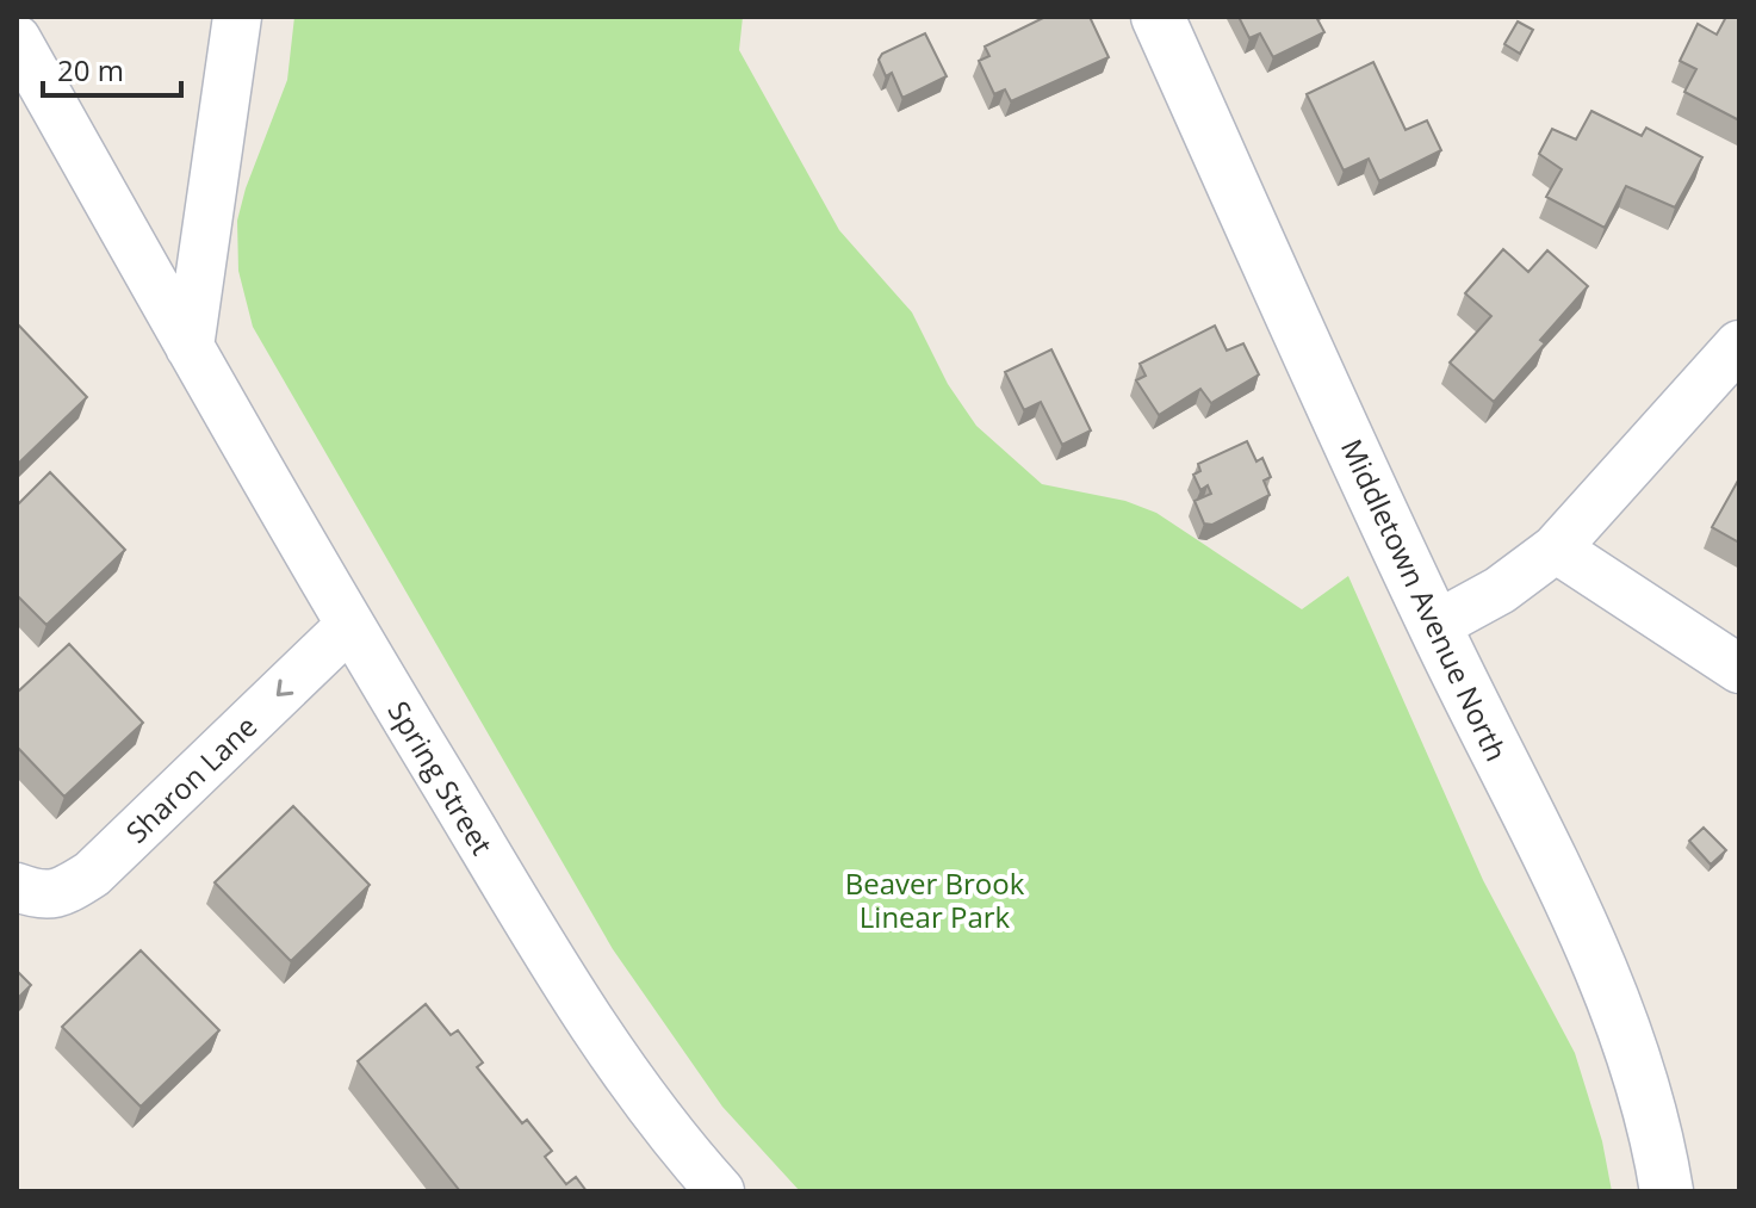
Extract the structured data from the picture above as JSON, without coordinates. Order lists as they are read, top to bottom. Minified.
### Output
{"streets":{"street":["Middletown Avenue North","Spring Street","Sharon Lane"]},"crossings":[["Spring Street","Sharon Lane"]],"one_way":["Sharon Lane"],"parks":["Beaver Brook Linear Park"],"scale_bar":"20 m"}
